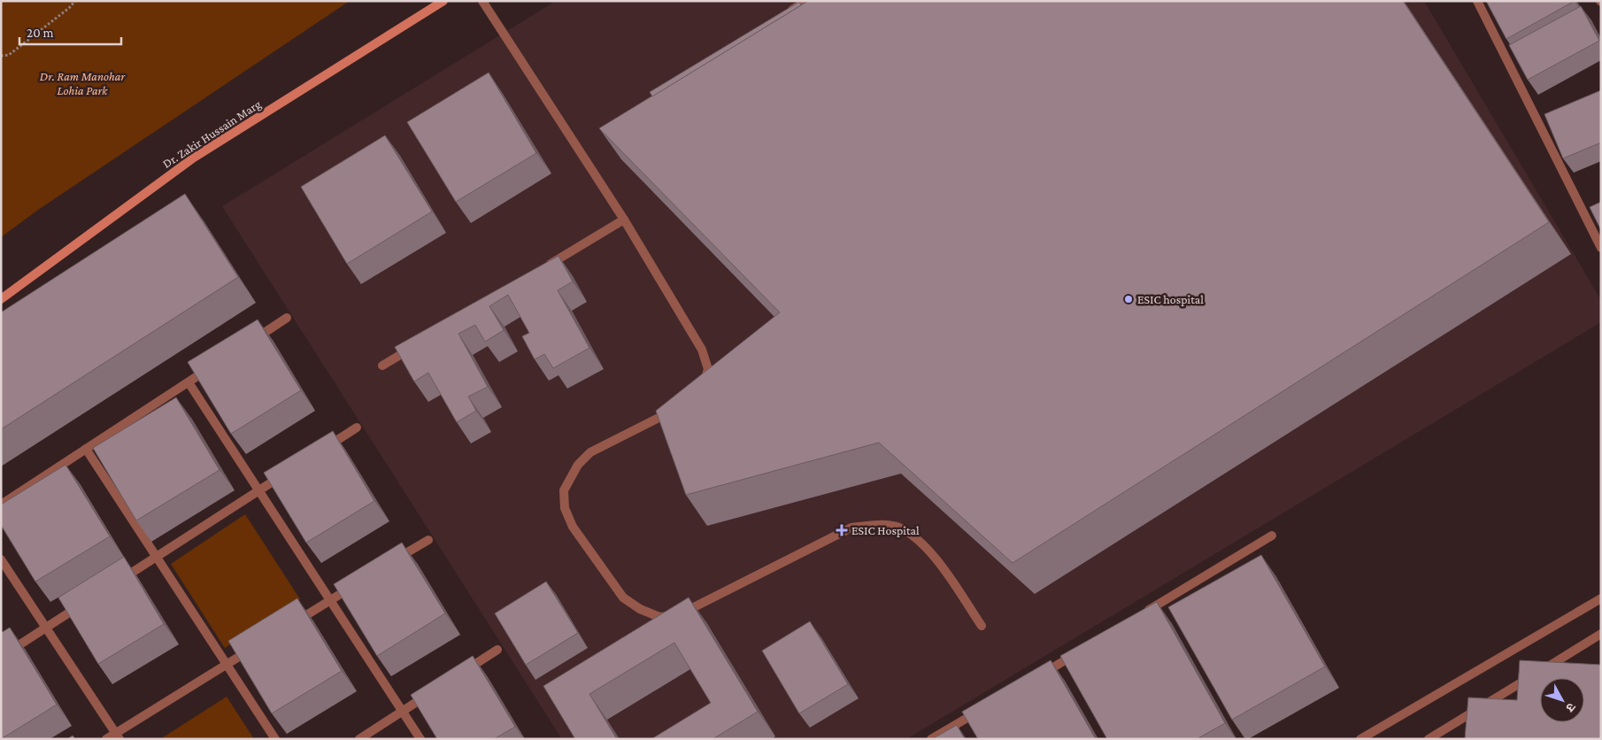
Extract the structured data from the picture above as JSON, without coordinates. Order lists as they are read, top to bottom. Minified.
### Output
{"streets":{"street":["Dr. Zakir Hussain Marg"]},"parks":["Dr. Ram Manohar Lohia Park"],"places":{"other":["ESIC hospital"],"health":["ESIC Hospital"]},"scale_bar":"20 m","north":"bottom right"}
